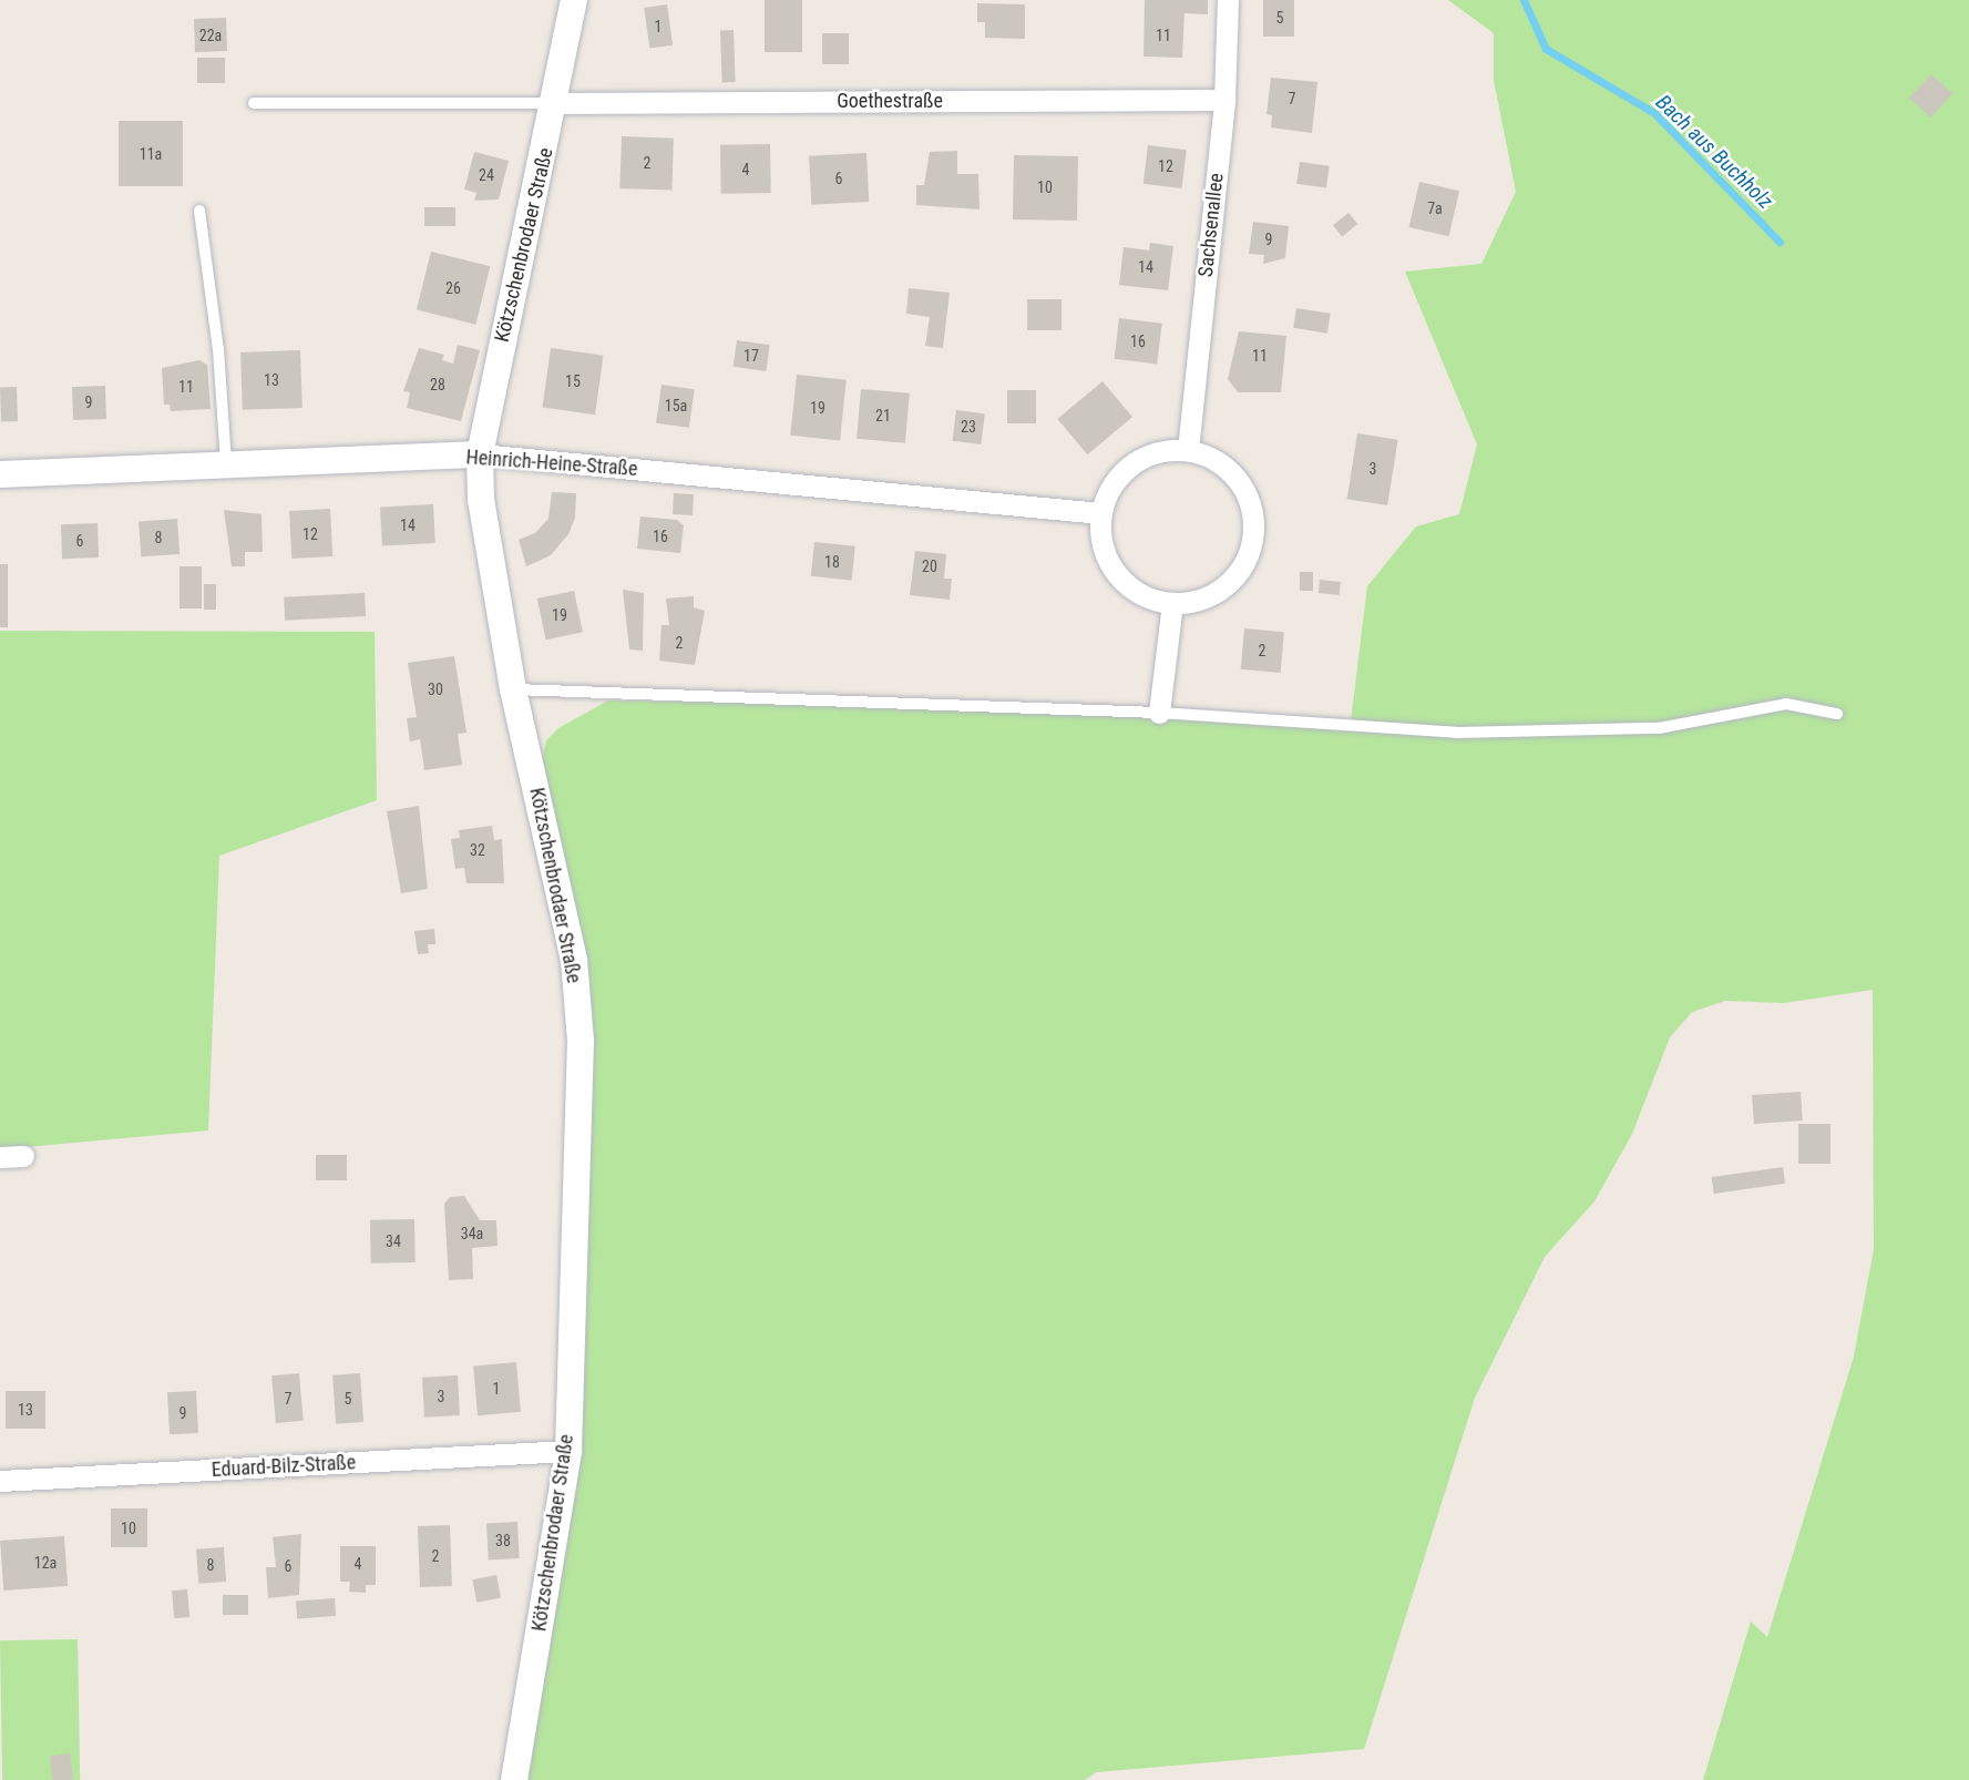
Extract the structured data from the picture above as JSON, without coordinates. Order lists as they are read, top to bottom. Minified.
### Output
{"streets":{"street":["Goethestraße","Sachsenallee","Kötzschenbrodaer Straße","Heinrich-Heine-Straße","Eduard-Bilz-Straße"]},"crossings":[["Goethestraße","Sachsenallee"],["Goethestraße","Kötzschenbrodaer Straße"],["Sachsenallee","Heinrich-Heine-Straße"],["Kötzschenbrodaer Straße","Heinrich-Heine-Straße"],["Kötzschenbrodaer Straße","Eduard-Bilz-Straße"]],"water":["Bach aus Buchholz"],"house_numbers":["5","1","22a","11","7","11a","2","12","4","24","6","10","7a","9","14","26","16","17","11","13","15","28","11","9","15a","19","21","23","3","14","12","16","8","6","18","20","19","2","2","30","32","34a","34","1","3","7","5","13","9","10","38","2","12a","4","8","6"]}
